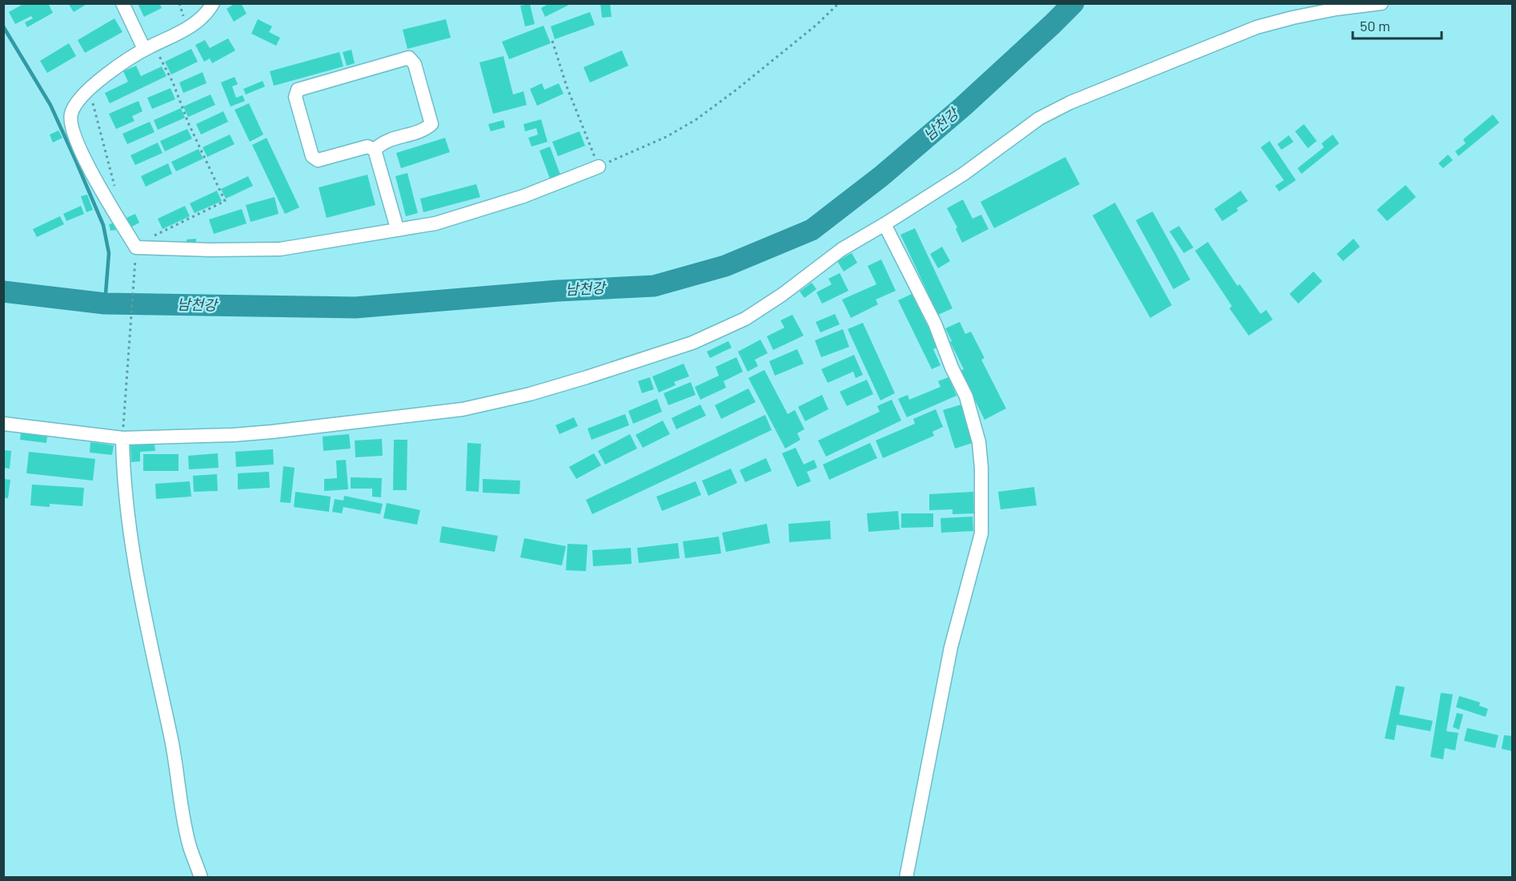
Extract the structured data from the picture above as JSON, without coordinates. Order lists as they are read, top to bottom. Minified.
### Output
{"water":["남천강"],"scale_bar":"50 m"}
